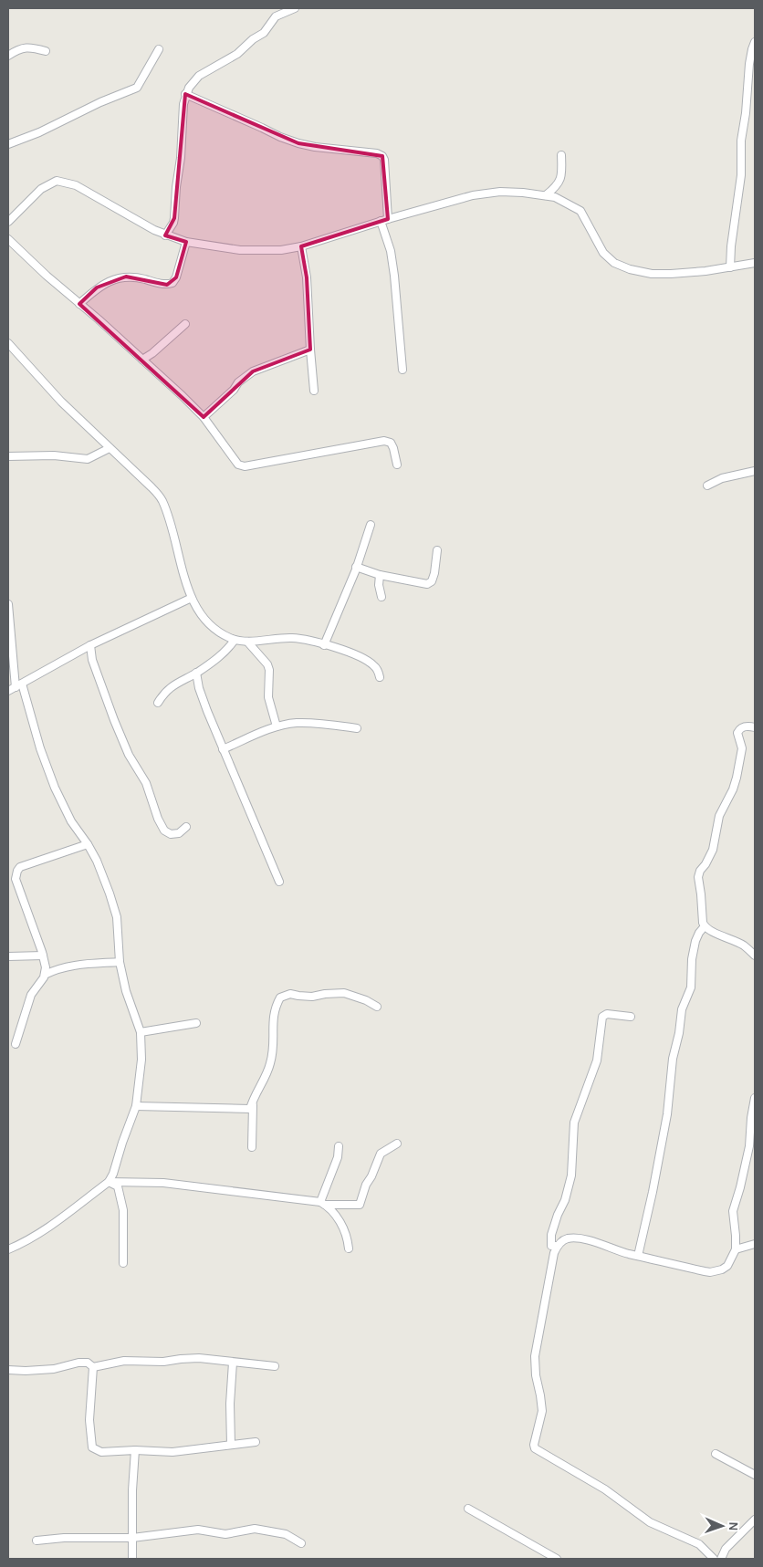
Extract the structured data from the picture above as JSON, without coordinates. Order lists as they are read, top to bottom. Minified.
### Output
{"north":"right"}
